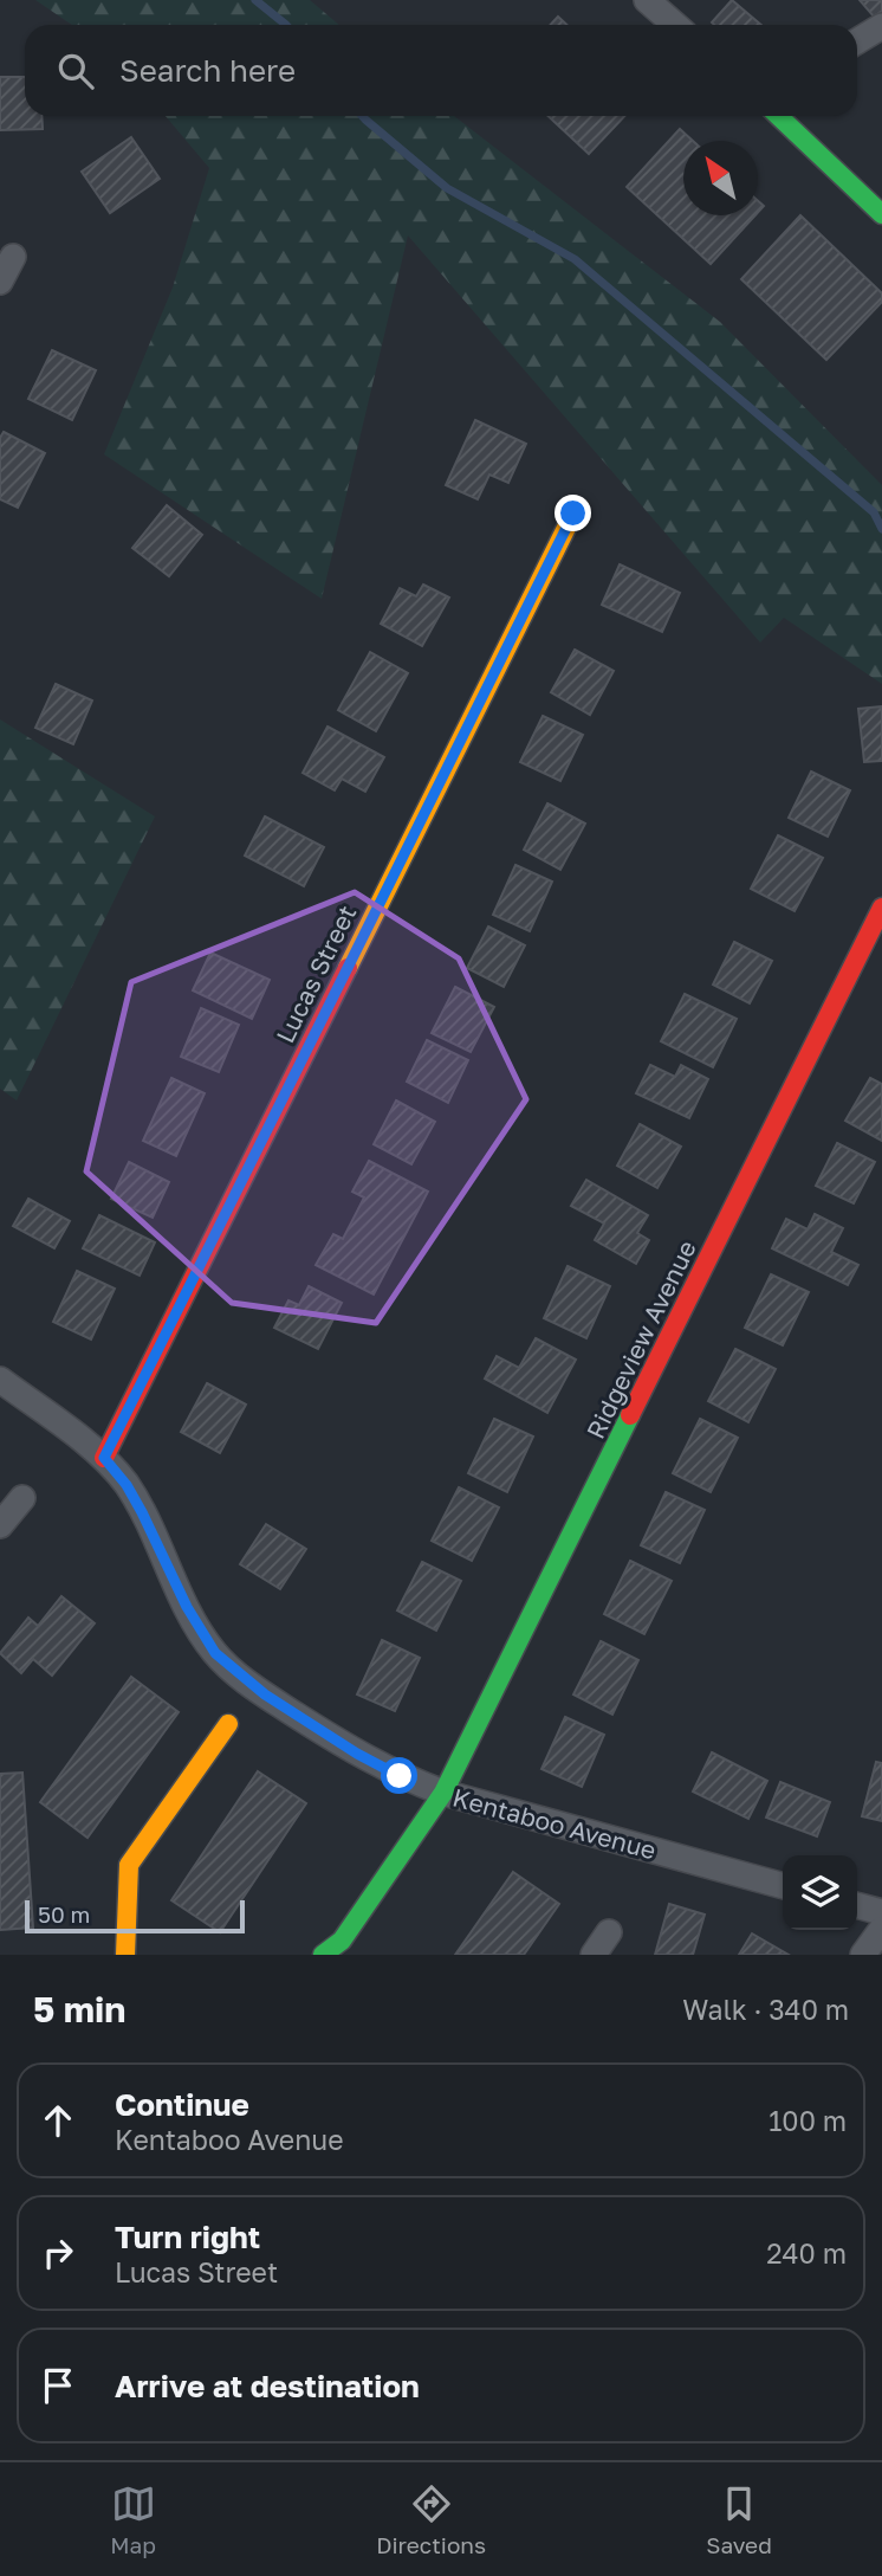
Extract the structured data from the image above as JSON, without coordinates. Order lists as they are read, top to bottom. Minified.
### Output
{"streets":{"street":["Lucas Street","Ridgeview Avenue","Kentaboo Avenue"]},"crossings":[["Lucas Street","Kentaboo Avenue"],["Ridgeview Avenue","Kentaboo Avenue"]],"scale_bar":"50 m","north":"top left","page":{"search":"Search here","scale":"50 m","heading":["5 min","Walk · 340 m"],"list":[["Continue","Kentaboo Avenue","100 m"],["Turn right","Lucas Street","240 m"],"Arrive at destination"],"nav":["Map","Directions","Saved"]}}
